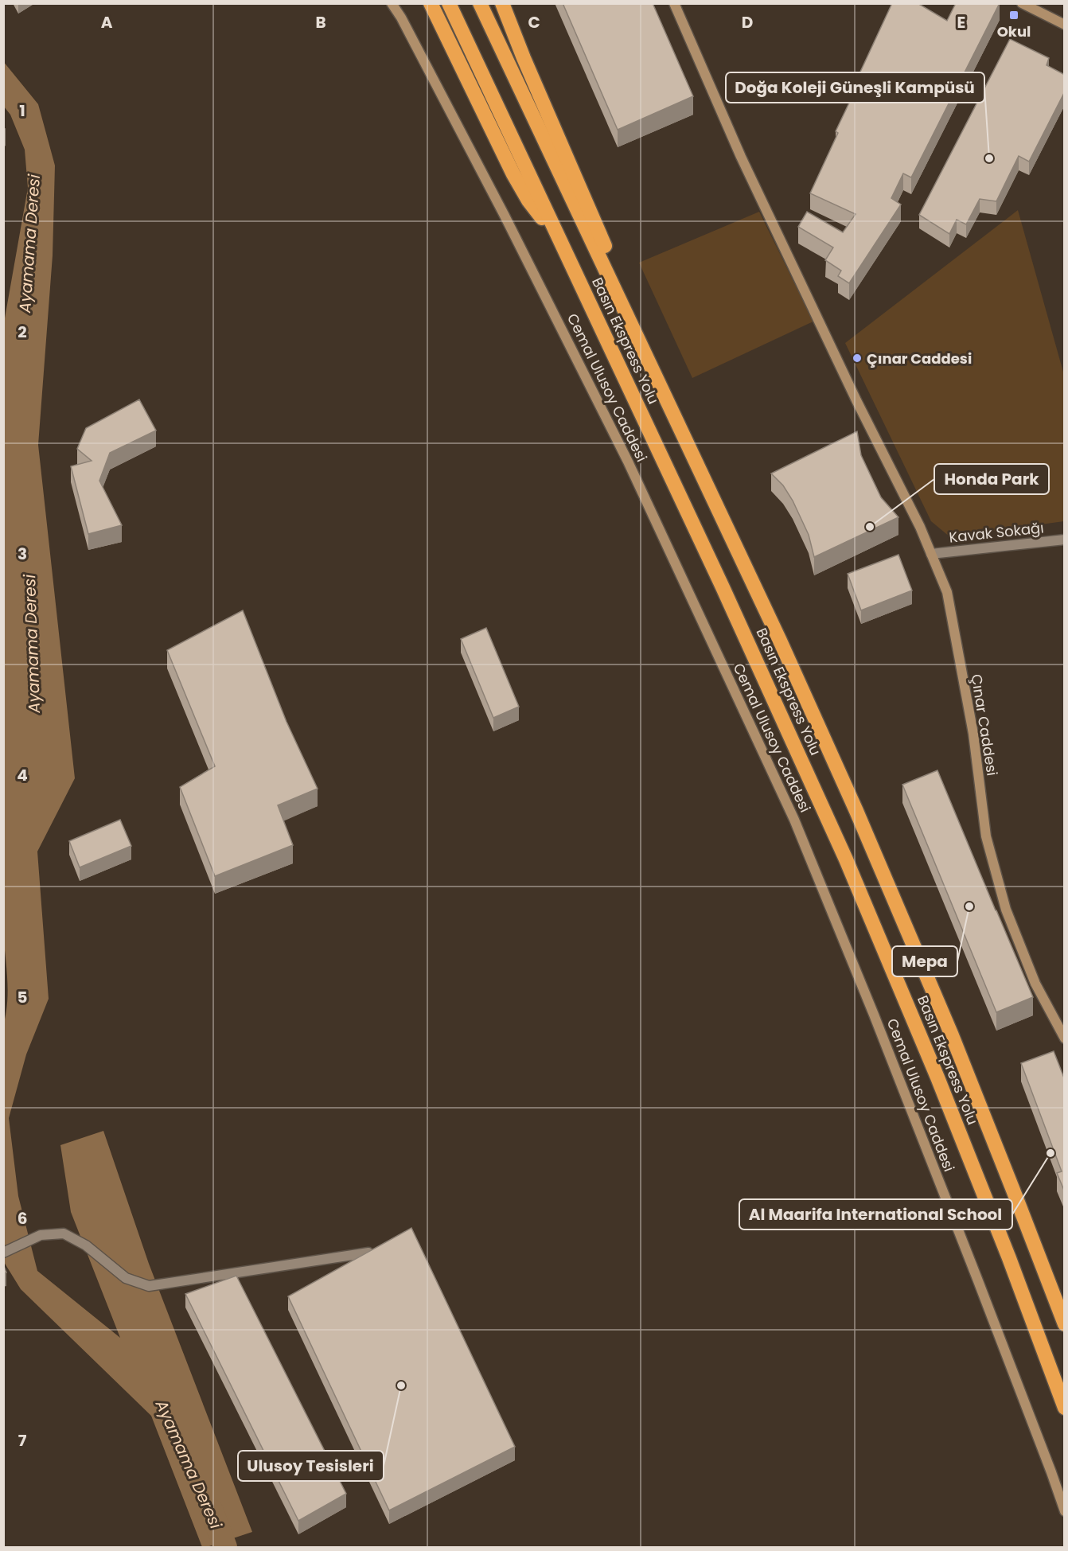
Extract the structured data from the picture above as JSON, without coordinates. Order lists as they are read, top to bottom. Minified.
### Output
{"streets":{"highway":["Basın Ekspress Yolu"],"main road":["Cemal Ulusoy Caddesi","Çınar Caddesi"],"street":["Kavak Sokağı"]},"crossings":[["Kavak Sokağı","Çınar Caddesi"]],"water":["Ayamama Deresi"],"places":{"transit":["Okul"],"other":["Doğa Koleji Güneşli Kampüsü","Çınar Caddesi","Honda Park","Mepa","Al Maarifa International School","Ulusoy Tesisleri"]},"grid":{"columns":["A","B","C","D","E"],"rows":["1","2","3","4","5","6","7"]}}
